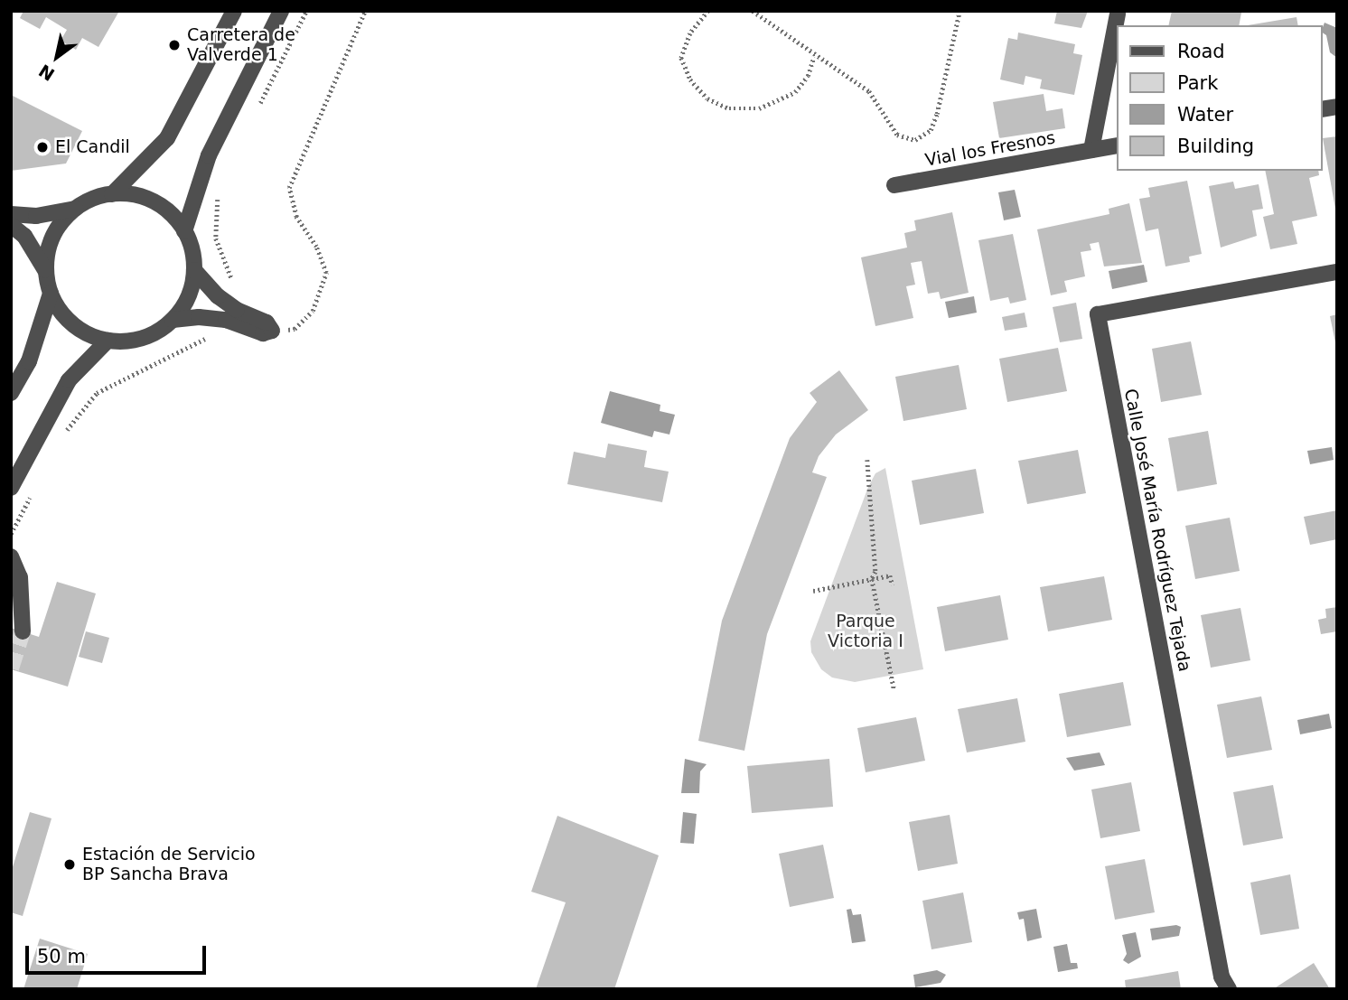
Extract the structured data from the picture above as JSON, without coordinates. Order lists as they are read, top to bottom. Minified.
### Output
{"streets":{"street":["Vial los Fresnos","Calle José María Rodríguez Tejada"]},"parks":["Parque Victoria I"],"places":["Carretera de Valverde 1","El Candil","Estación de Servicio BP Sancha Brava"],"legend":["Road","Park","Water","Building"],"scale_bar":"50 m","north":"bottom left"}
